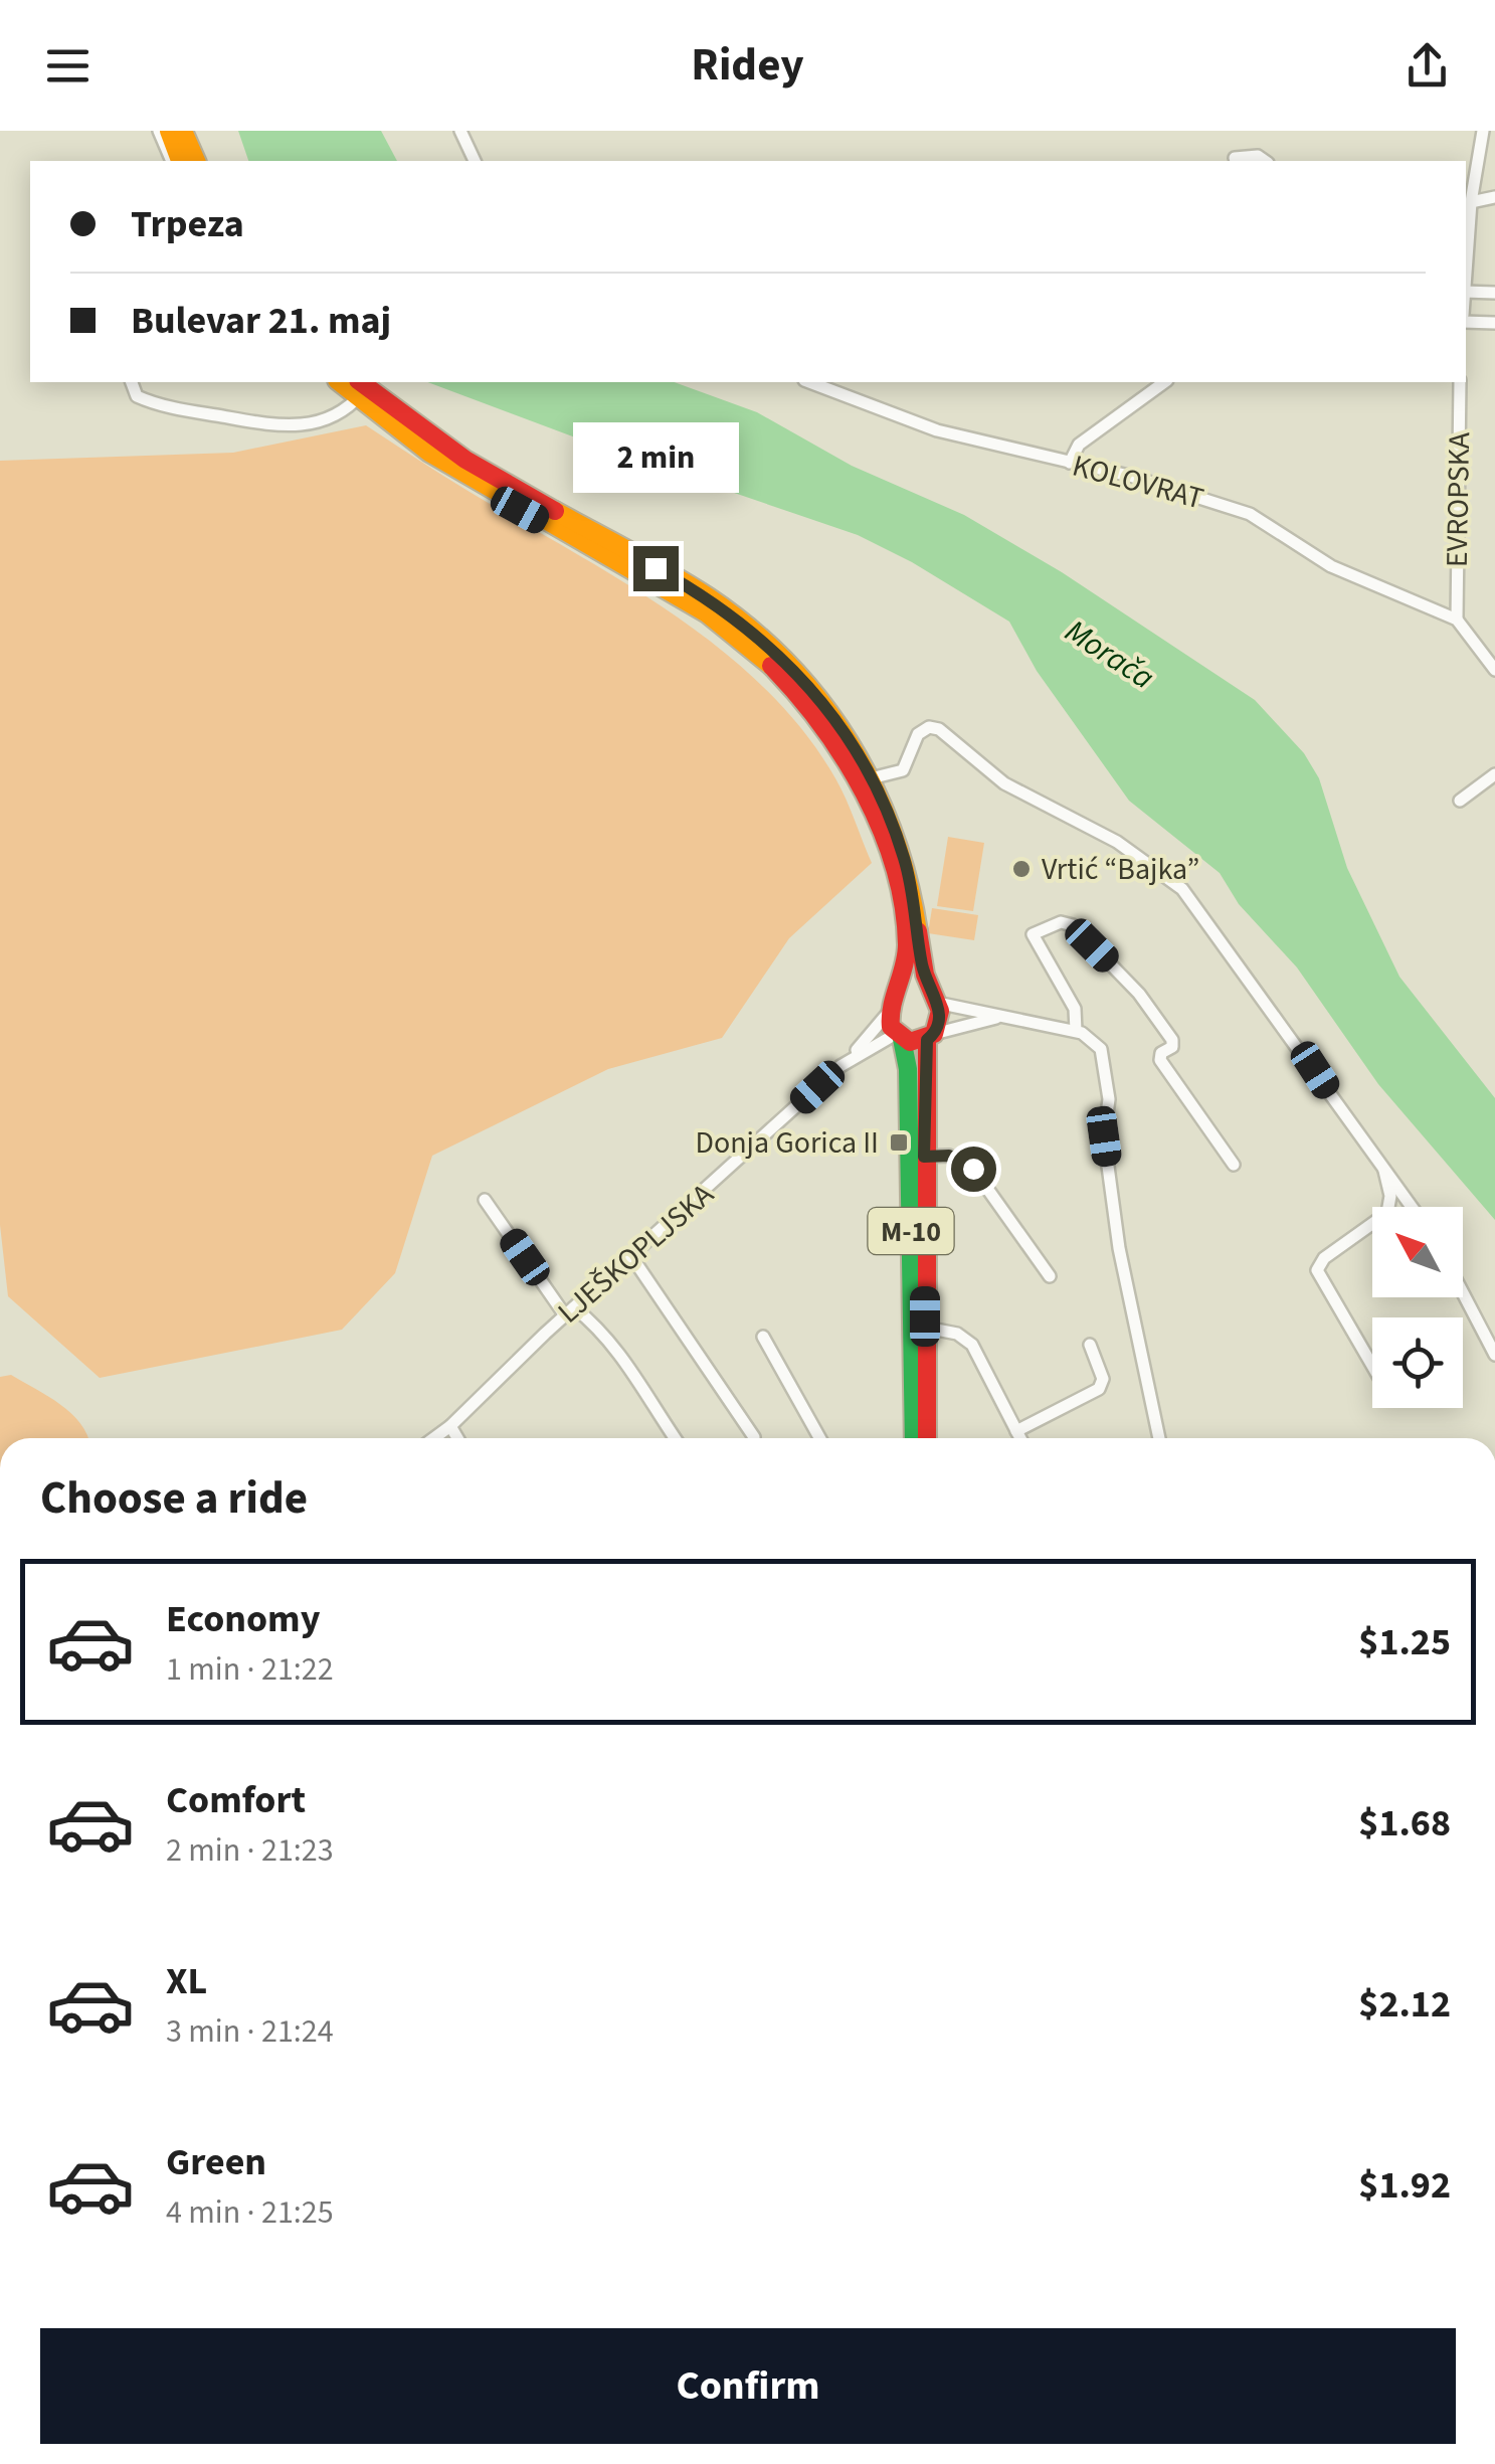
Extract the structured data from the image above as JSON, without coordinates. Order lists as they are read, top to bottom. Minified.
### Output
{"streets":{"main road":["M-10"],"street":["KOLOVRAT","EVROPSKA","LJEŠKOPLJSKA"]},"crossings":[["KOLOVRAT","EVROPSKA"],["M-10","LJEŠKOPLJSKA"]],"water":["Morača"],"places":{"other":["Vrtić “Bajka”"],"transit":["Donja Gorica II"]},"north":"top left","page":{"header":"Ridey","banner":["Trpeza","Bulevar 21. maj"],"bubble":"2 min","heading":"Choose a ride","list":[{"name":"Economy","note":"1 min · 21:22","value":"$1.25"},{"name":"Comfort","note":"2 min · 21:23","value":"$1.68"},{"name":"XL","note":"3 min · 21:24","value":"$2.12"},{"name":"Green","note":"4 min · 21:25","value":"$1.92"}],"buttons":"Confirm"}}
